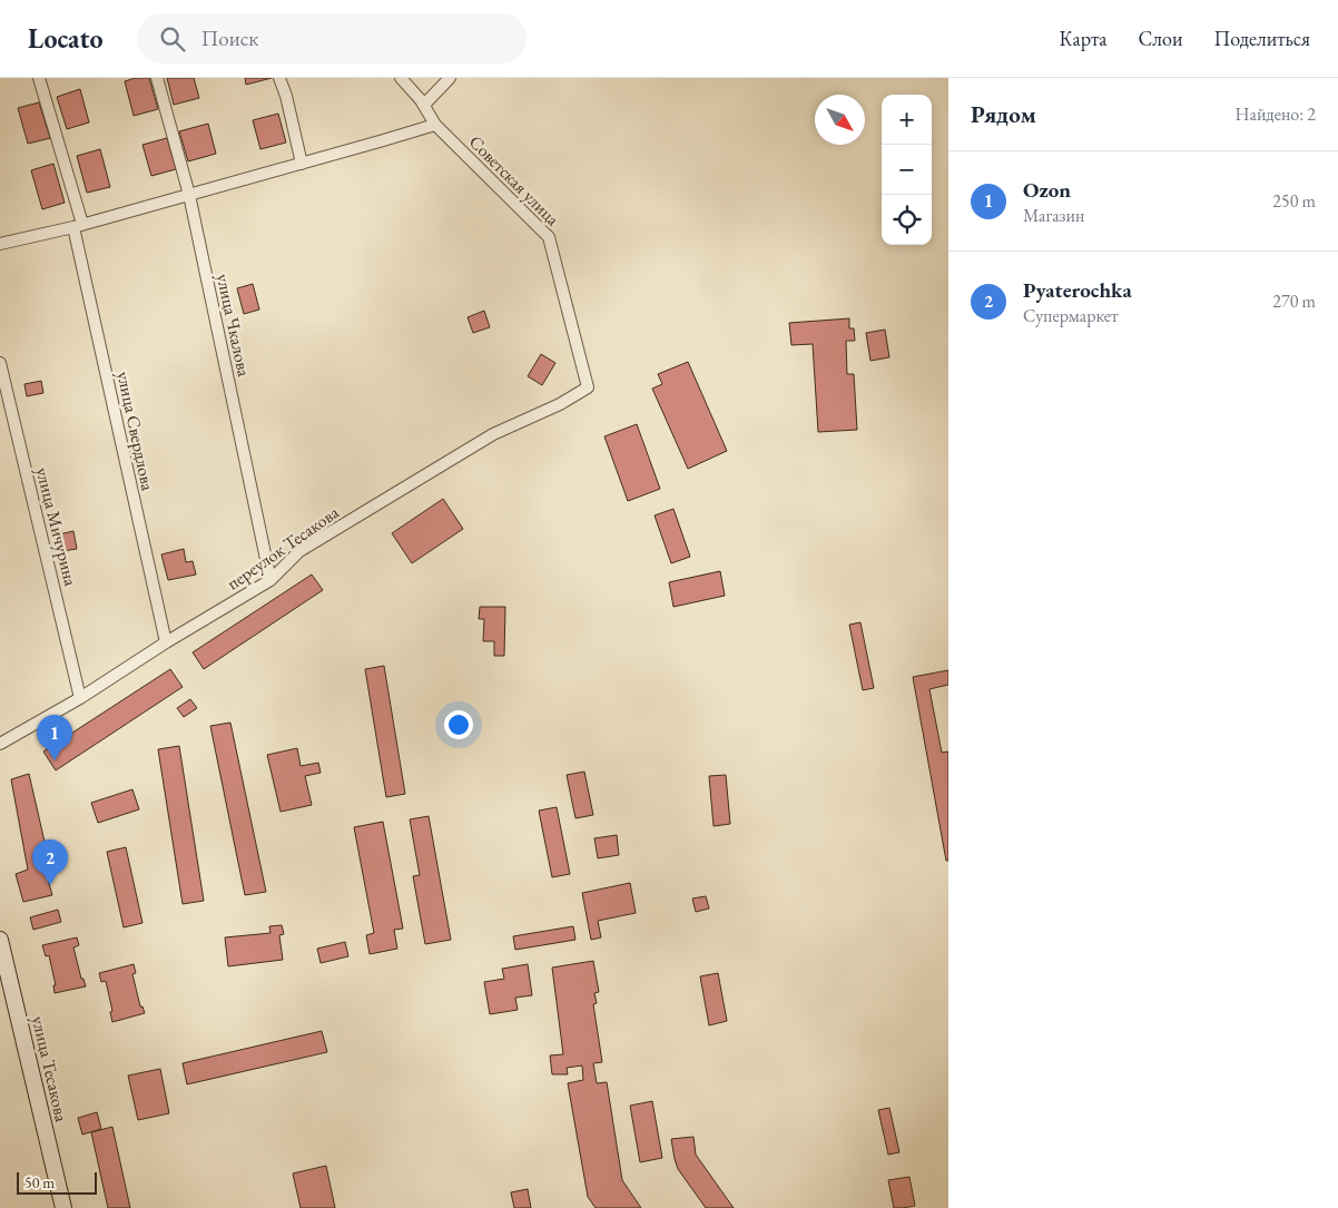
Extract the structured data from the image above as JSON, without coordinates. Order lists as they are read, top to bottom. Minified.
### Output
{"streets":{"main road":["улица Тесакова"],"street":["Советская улица","улица Чкалова","улица Свердлова","улица Мичурина","переулок Тесакова"]},"crossings":[["Советская улица","переулок Тесакова"],["улица Чкалова","переулок Тесакова"],["улица Свердлова","переулок Тесакова"],["улица Мичурина","переулок Тесакова"]],"scale_bar":"50 m","north":"bottom right","page":{"header":"Locato","search":"Поиск","nav":["Карта","Слои","Поделиться"],"heading":["Рядом","Найдено: 2"],"map_buttons":["+","−"],"list":[{"mark":"1","name":"Ozon","note":"Магазин","value":"250 m"},{"mark":"2","name":"Pyaterochka","note":"Супермаркет","value":"270 m"}],"pins":["1","2"],"scale":"50 m"}}
